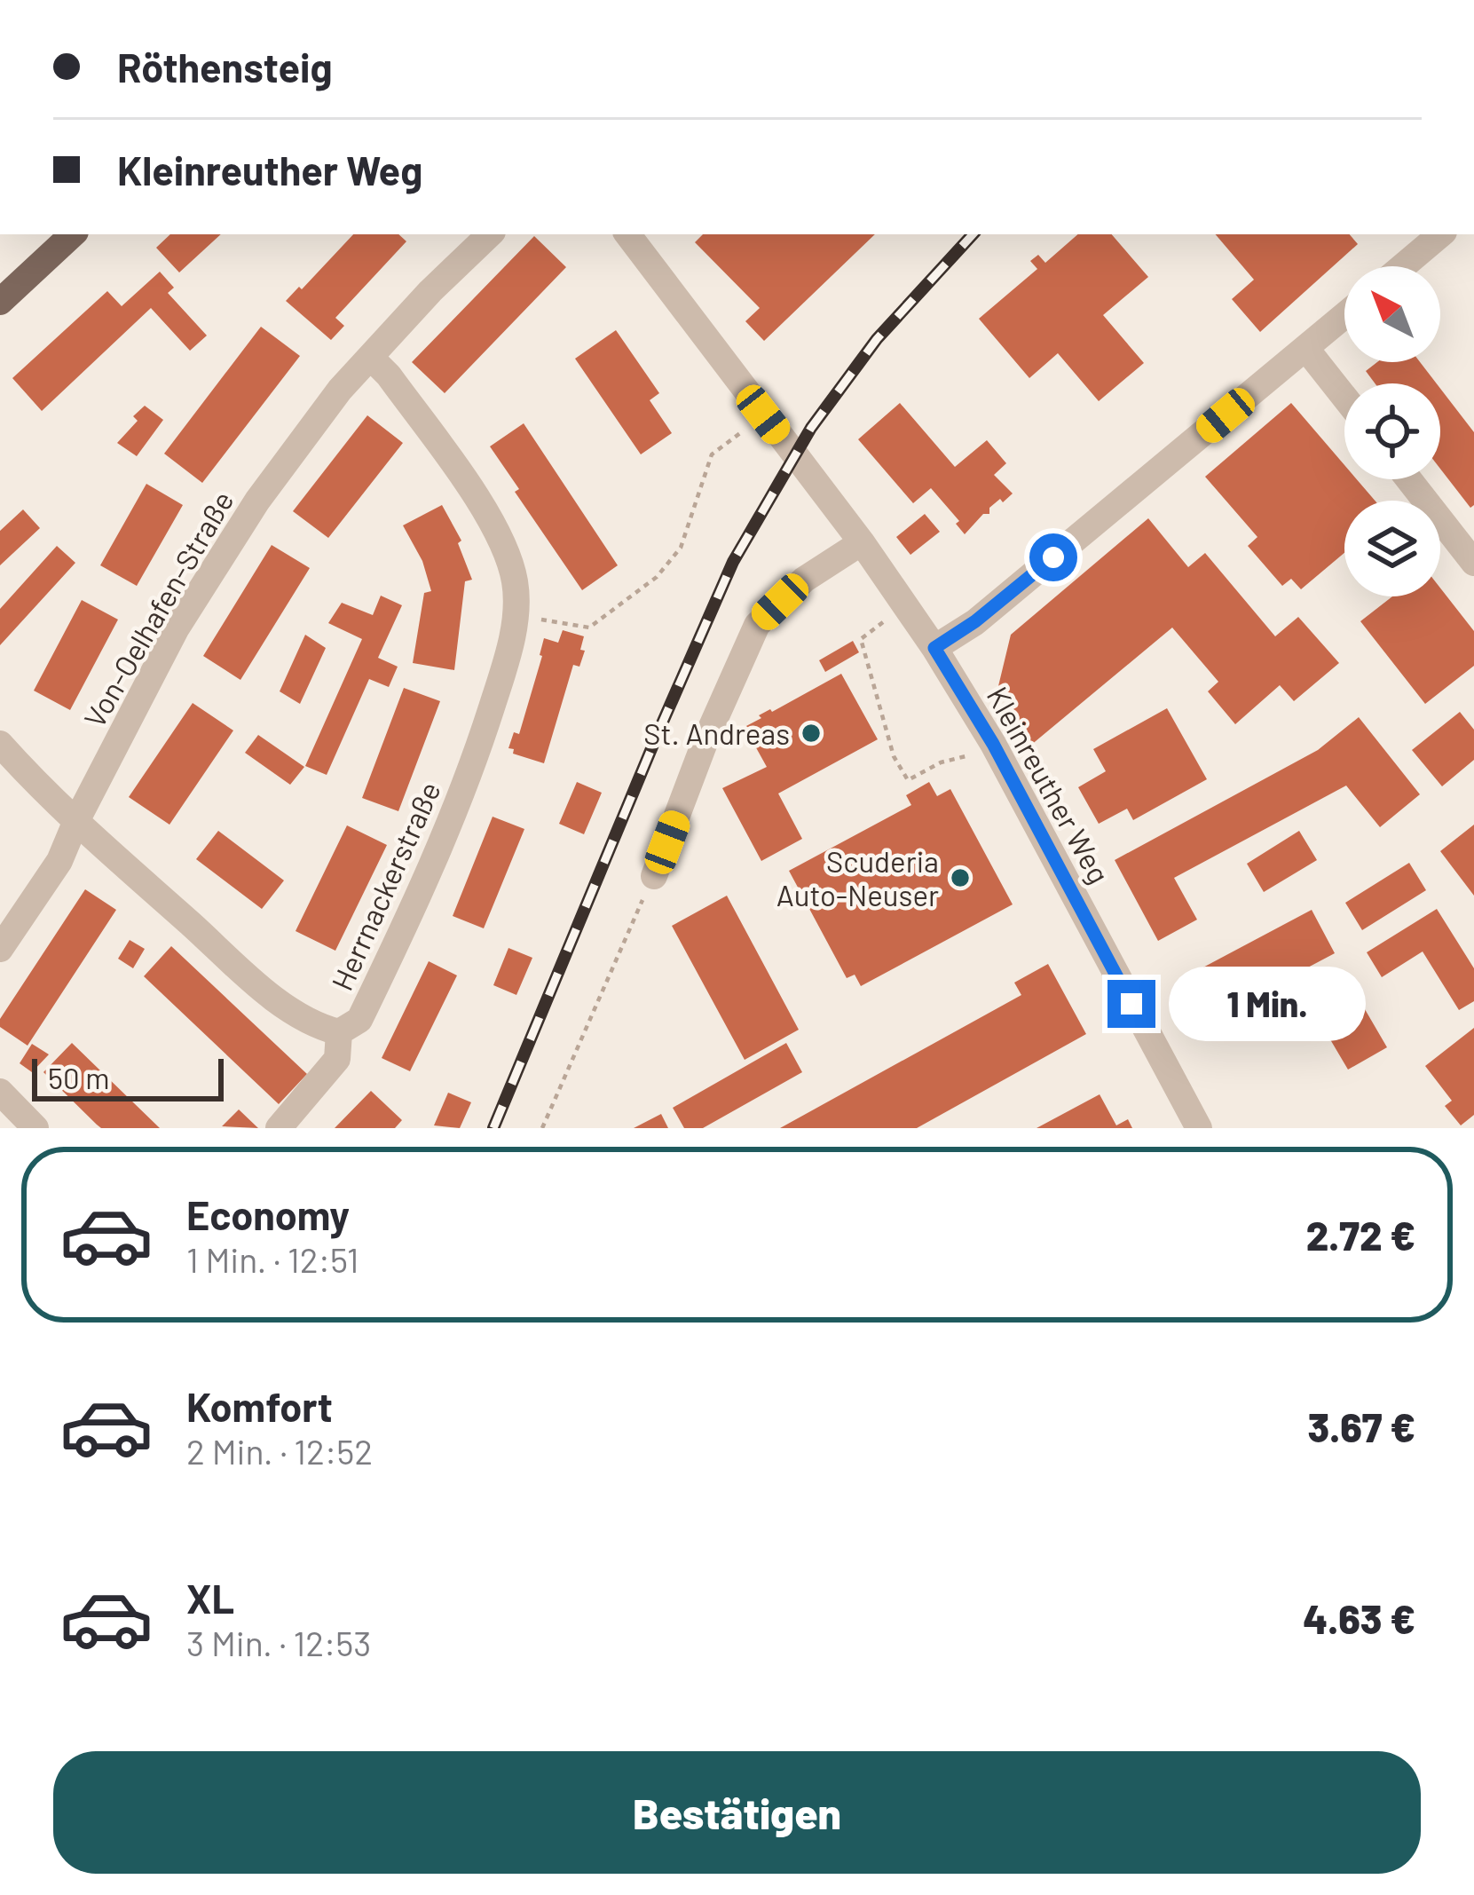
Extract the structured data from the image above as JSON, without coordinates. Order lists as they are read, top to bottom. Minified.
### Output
{"streets":{"street":["Von-Oelhafen-Straße","Kleinreuther Weg","Herrnackerstraße"]},"crossings":[["Von-Oelhafen-Straße","Herrnackerstraße"]],"places":["St. Andreas","Scuderia Auto-Neuser"],"scale_bar":"50 m","north":"top left","page":{"banner":["Röthensteig","Kleinreuther Weg"],"bubble":"1 Min.","scale":"50 m","list":[{"name":"Economy","note":"1 Min. · 12:51","value":"2.72 €"},{"name":"Komfort","note":"2 Min. · 12:52","value":"3.67 €"},{"name":"XL","note":"3 Min. · 12:53","value":"4.63 €"}],"buttons":"Bestätigen"}}
